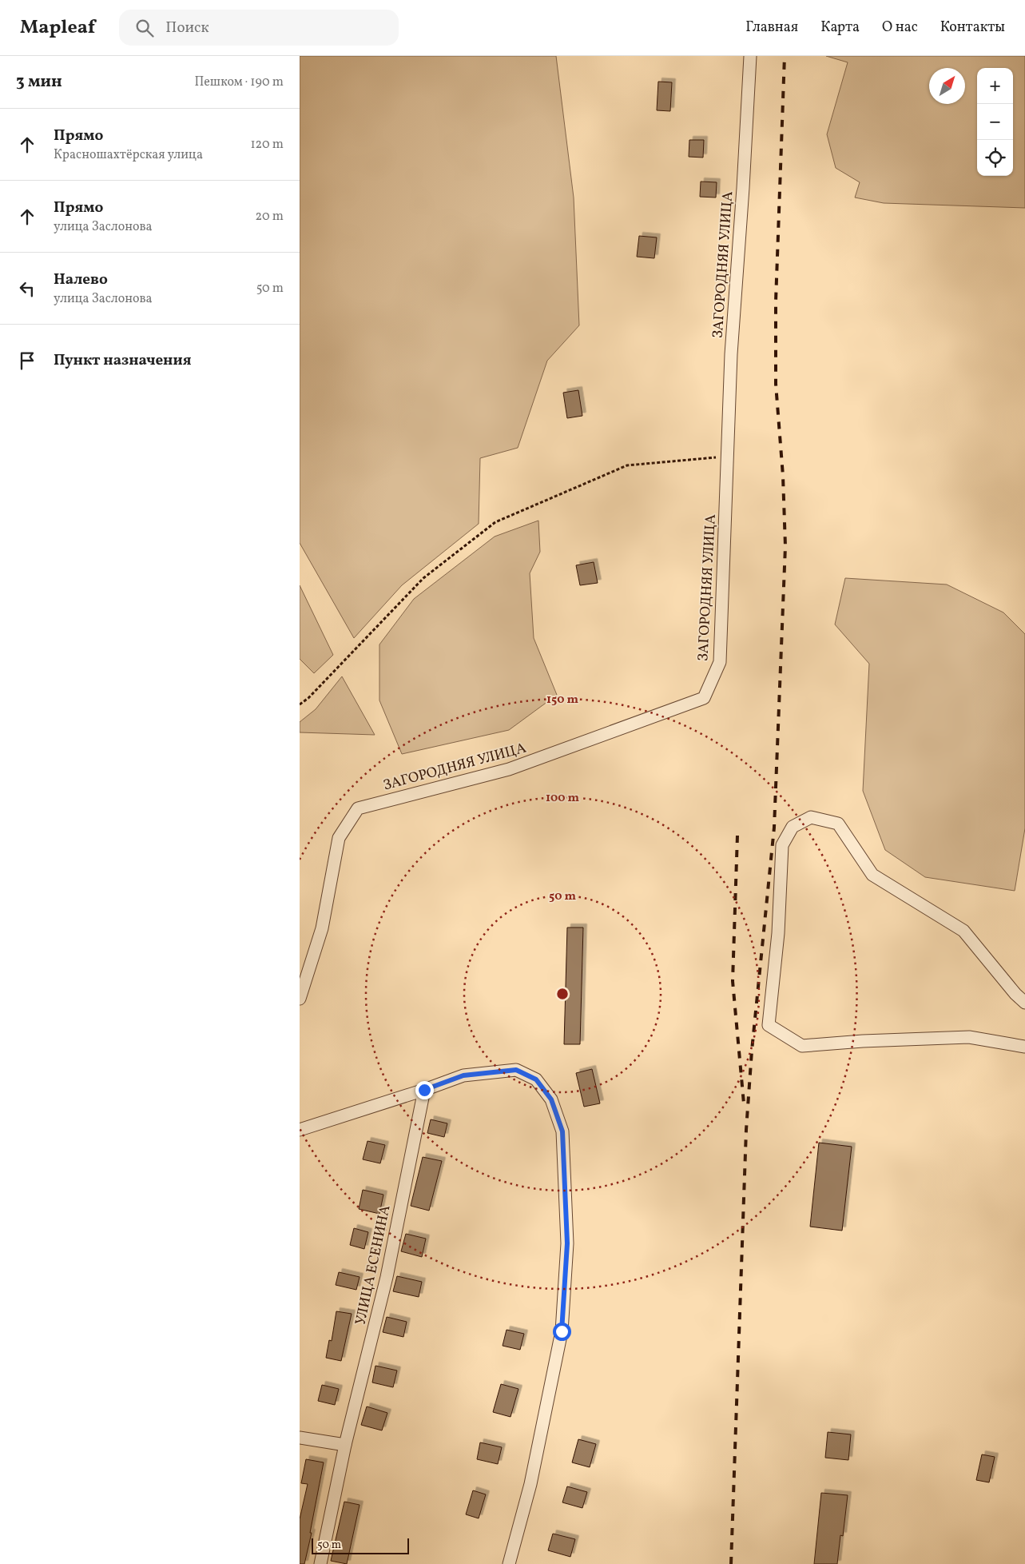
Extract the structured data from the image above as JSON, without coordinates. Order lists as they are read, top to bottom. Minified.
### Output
{"streets":{"street":["ЗАГОРОДНЯЯ УЛИЦА","УЛИЦА ЕСЕНИНА"]},"scale_bar":"50 m","north":"top right","page":{"header":"Mapleaf","search":"Поиск","nav":["Главная","Карта","О нас","Контакты"],"heading":["3 мин","Пешком · 190 m"],"map_buttons":["+","−"],"list":[["Прямо","Красношахтёрская улица","120 m"],["Прямо","улица Заслонова","20 m"],["Налево","улица Заслонова","50 m"],"Пункт назначения"],"scale":"50 m"},"rings":["150 m","100 m","50 m"]}
